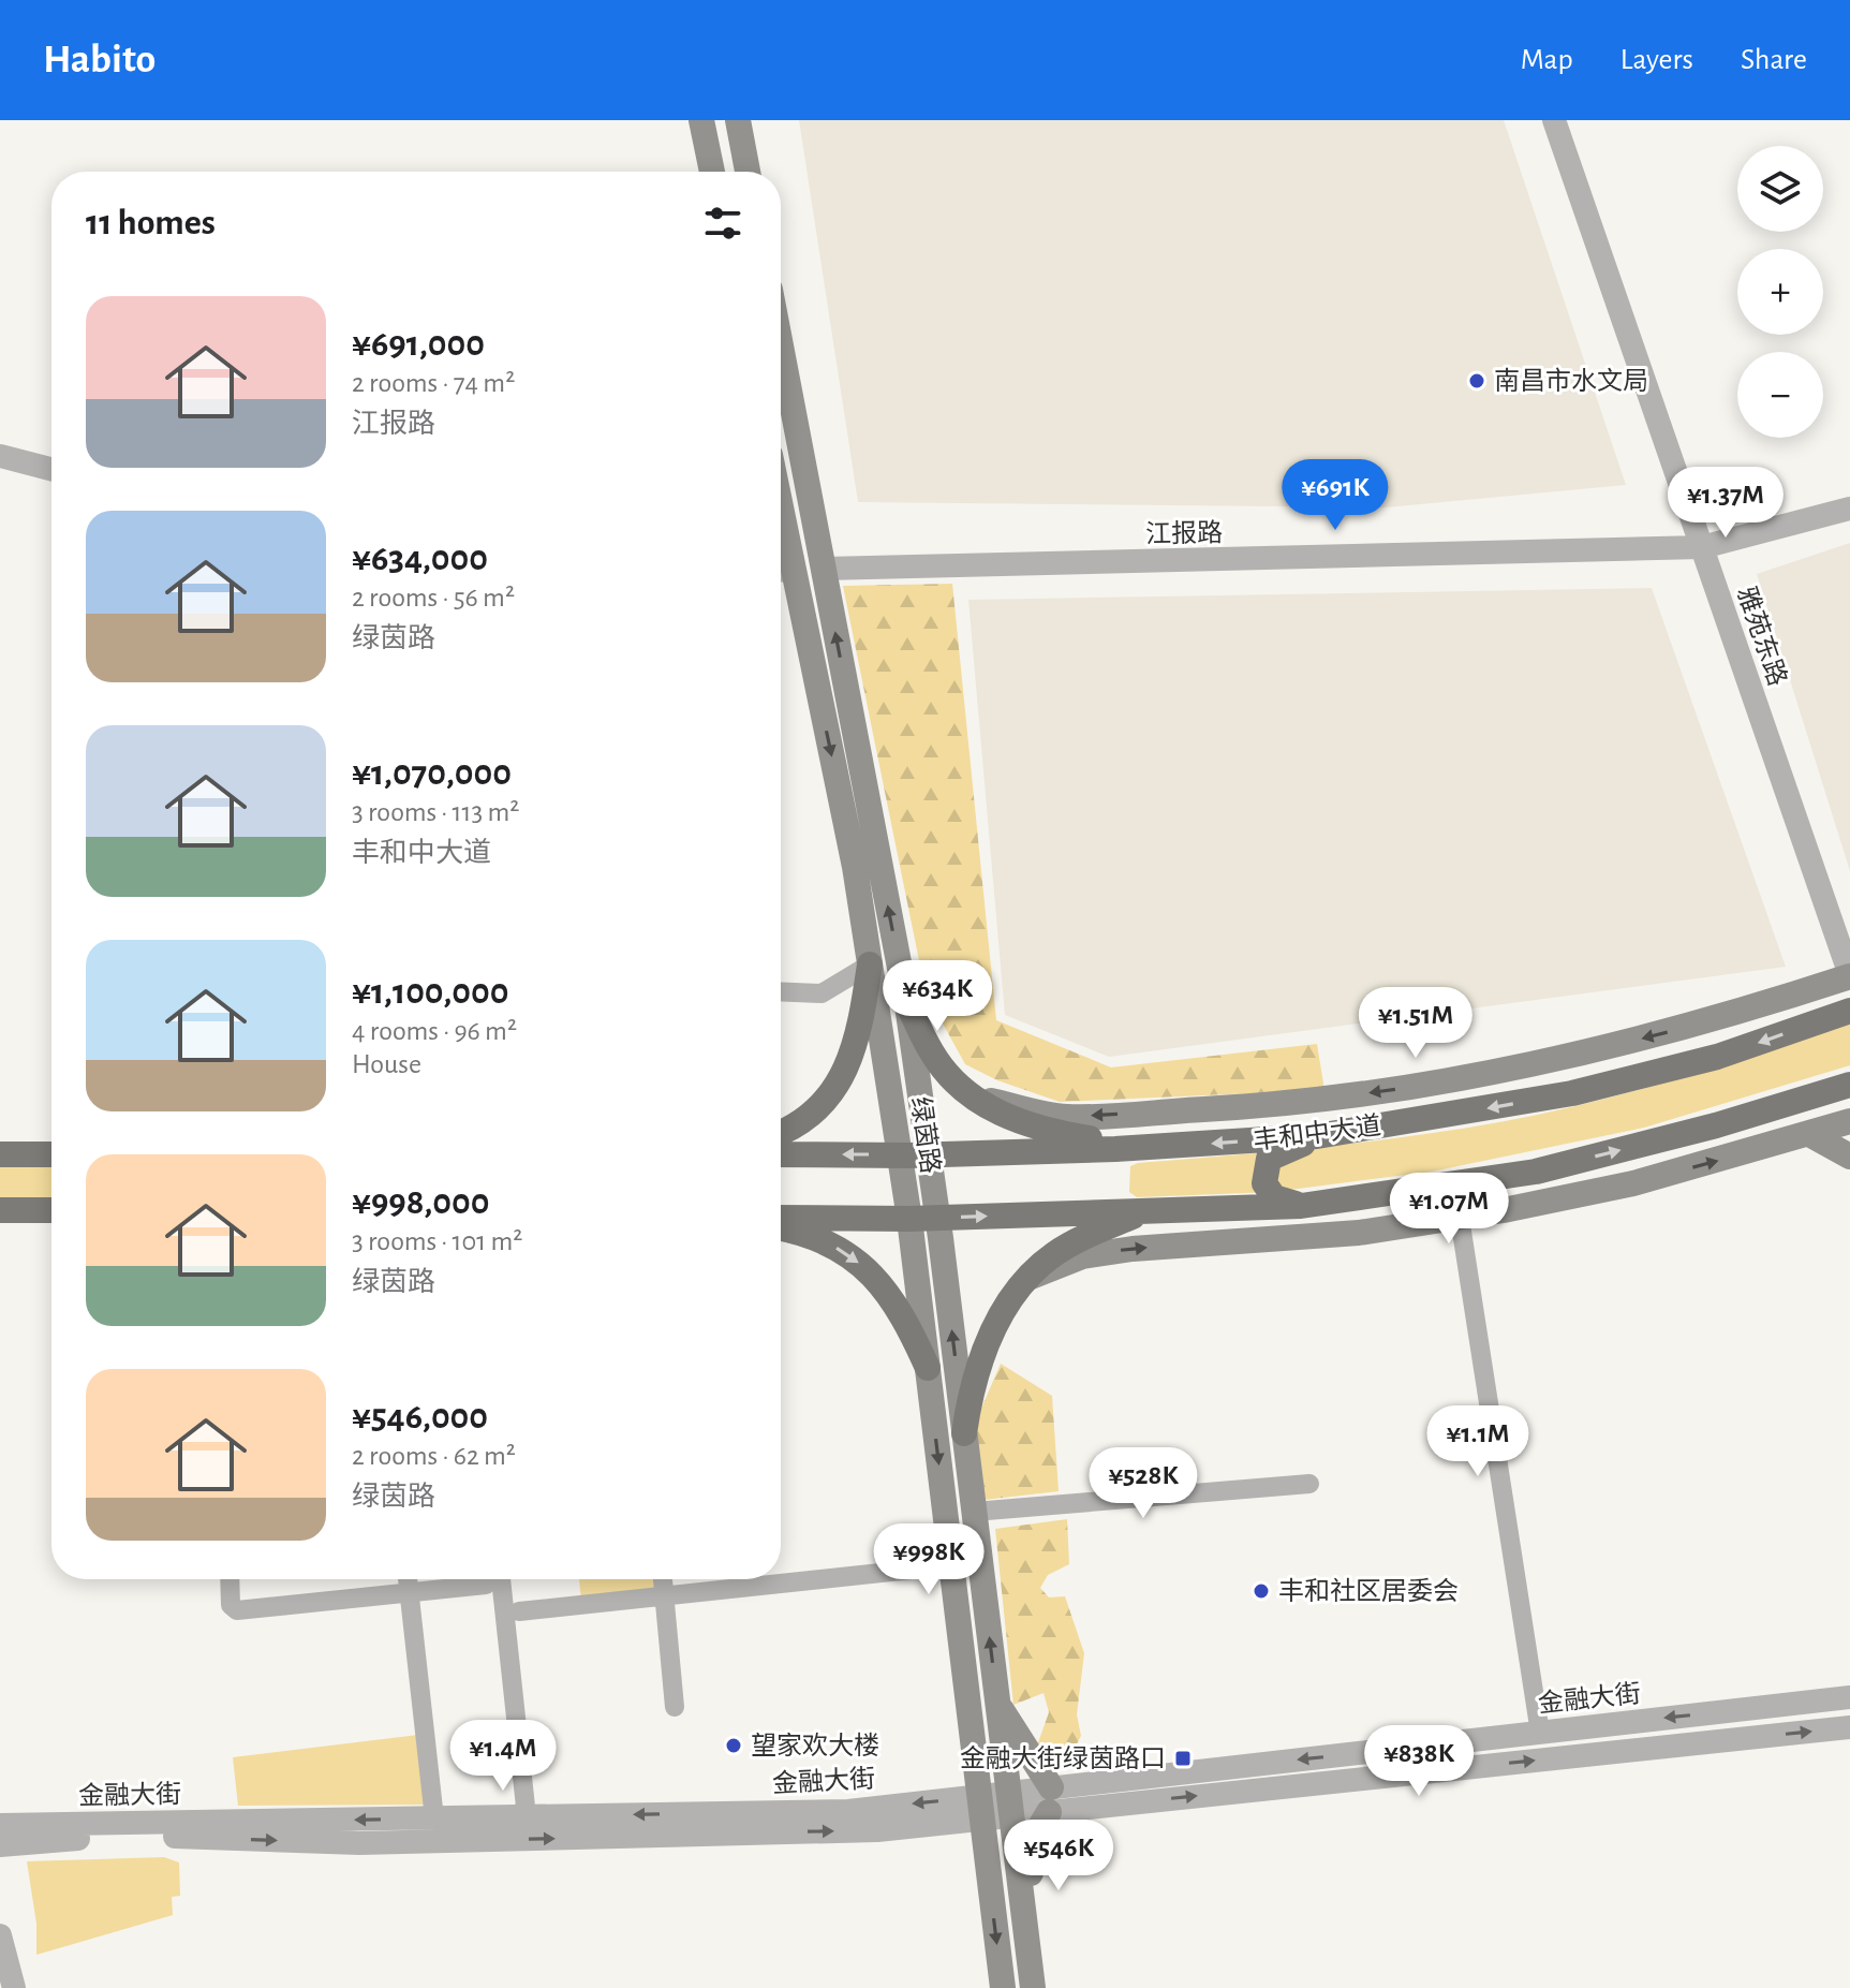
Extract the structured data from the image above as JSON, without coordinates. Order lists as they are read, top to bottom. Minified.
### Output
{"streets":{"main road":["丰和中大道","绿茵路"],"street":["江报路","雅苑东路","金融大街"]},"crossings":[["江报路","雅苑东路"],["江报路","绿茵路"],["丰和中大道","绿茵路"],["绿茵路","金融大街"]],"places":{"other":["南昌市水文局","丰和社区居委会","望家欢大楼"],"transit":["金融大街绿茵路口"]},"page":{"header":"Habito","nav":["Map","Layers","Share"],"map_buttons":["+","−"],"heading":"11 homes","list":[{"name":"¥691,000","note":"2 rooms · 74 m² · 江报路"},{"name":"¥634,000","note":"2 rooms · 56 m² · 绿茵路"},{"name":"¥1,070,000","note":"3 rooms · 113 m² · 丰和中大道"},{"name":"¥1,100,000","note":"4 rooms · 96 m² · House"},{"name":"¥998,000","note":"3 rooms · 101 m² · 绿茵路"},{"name":"¥546,000","note":"2 rooms · 62 m² · 绿茵路"}],"price":["¥691K","¥1.37M","¥634K","¥1.51M","¥1.07M","¥1.1M","¥528K","¥998K","¥1.4M","¥838K","¥546K"]}}
